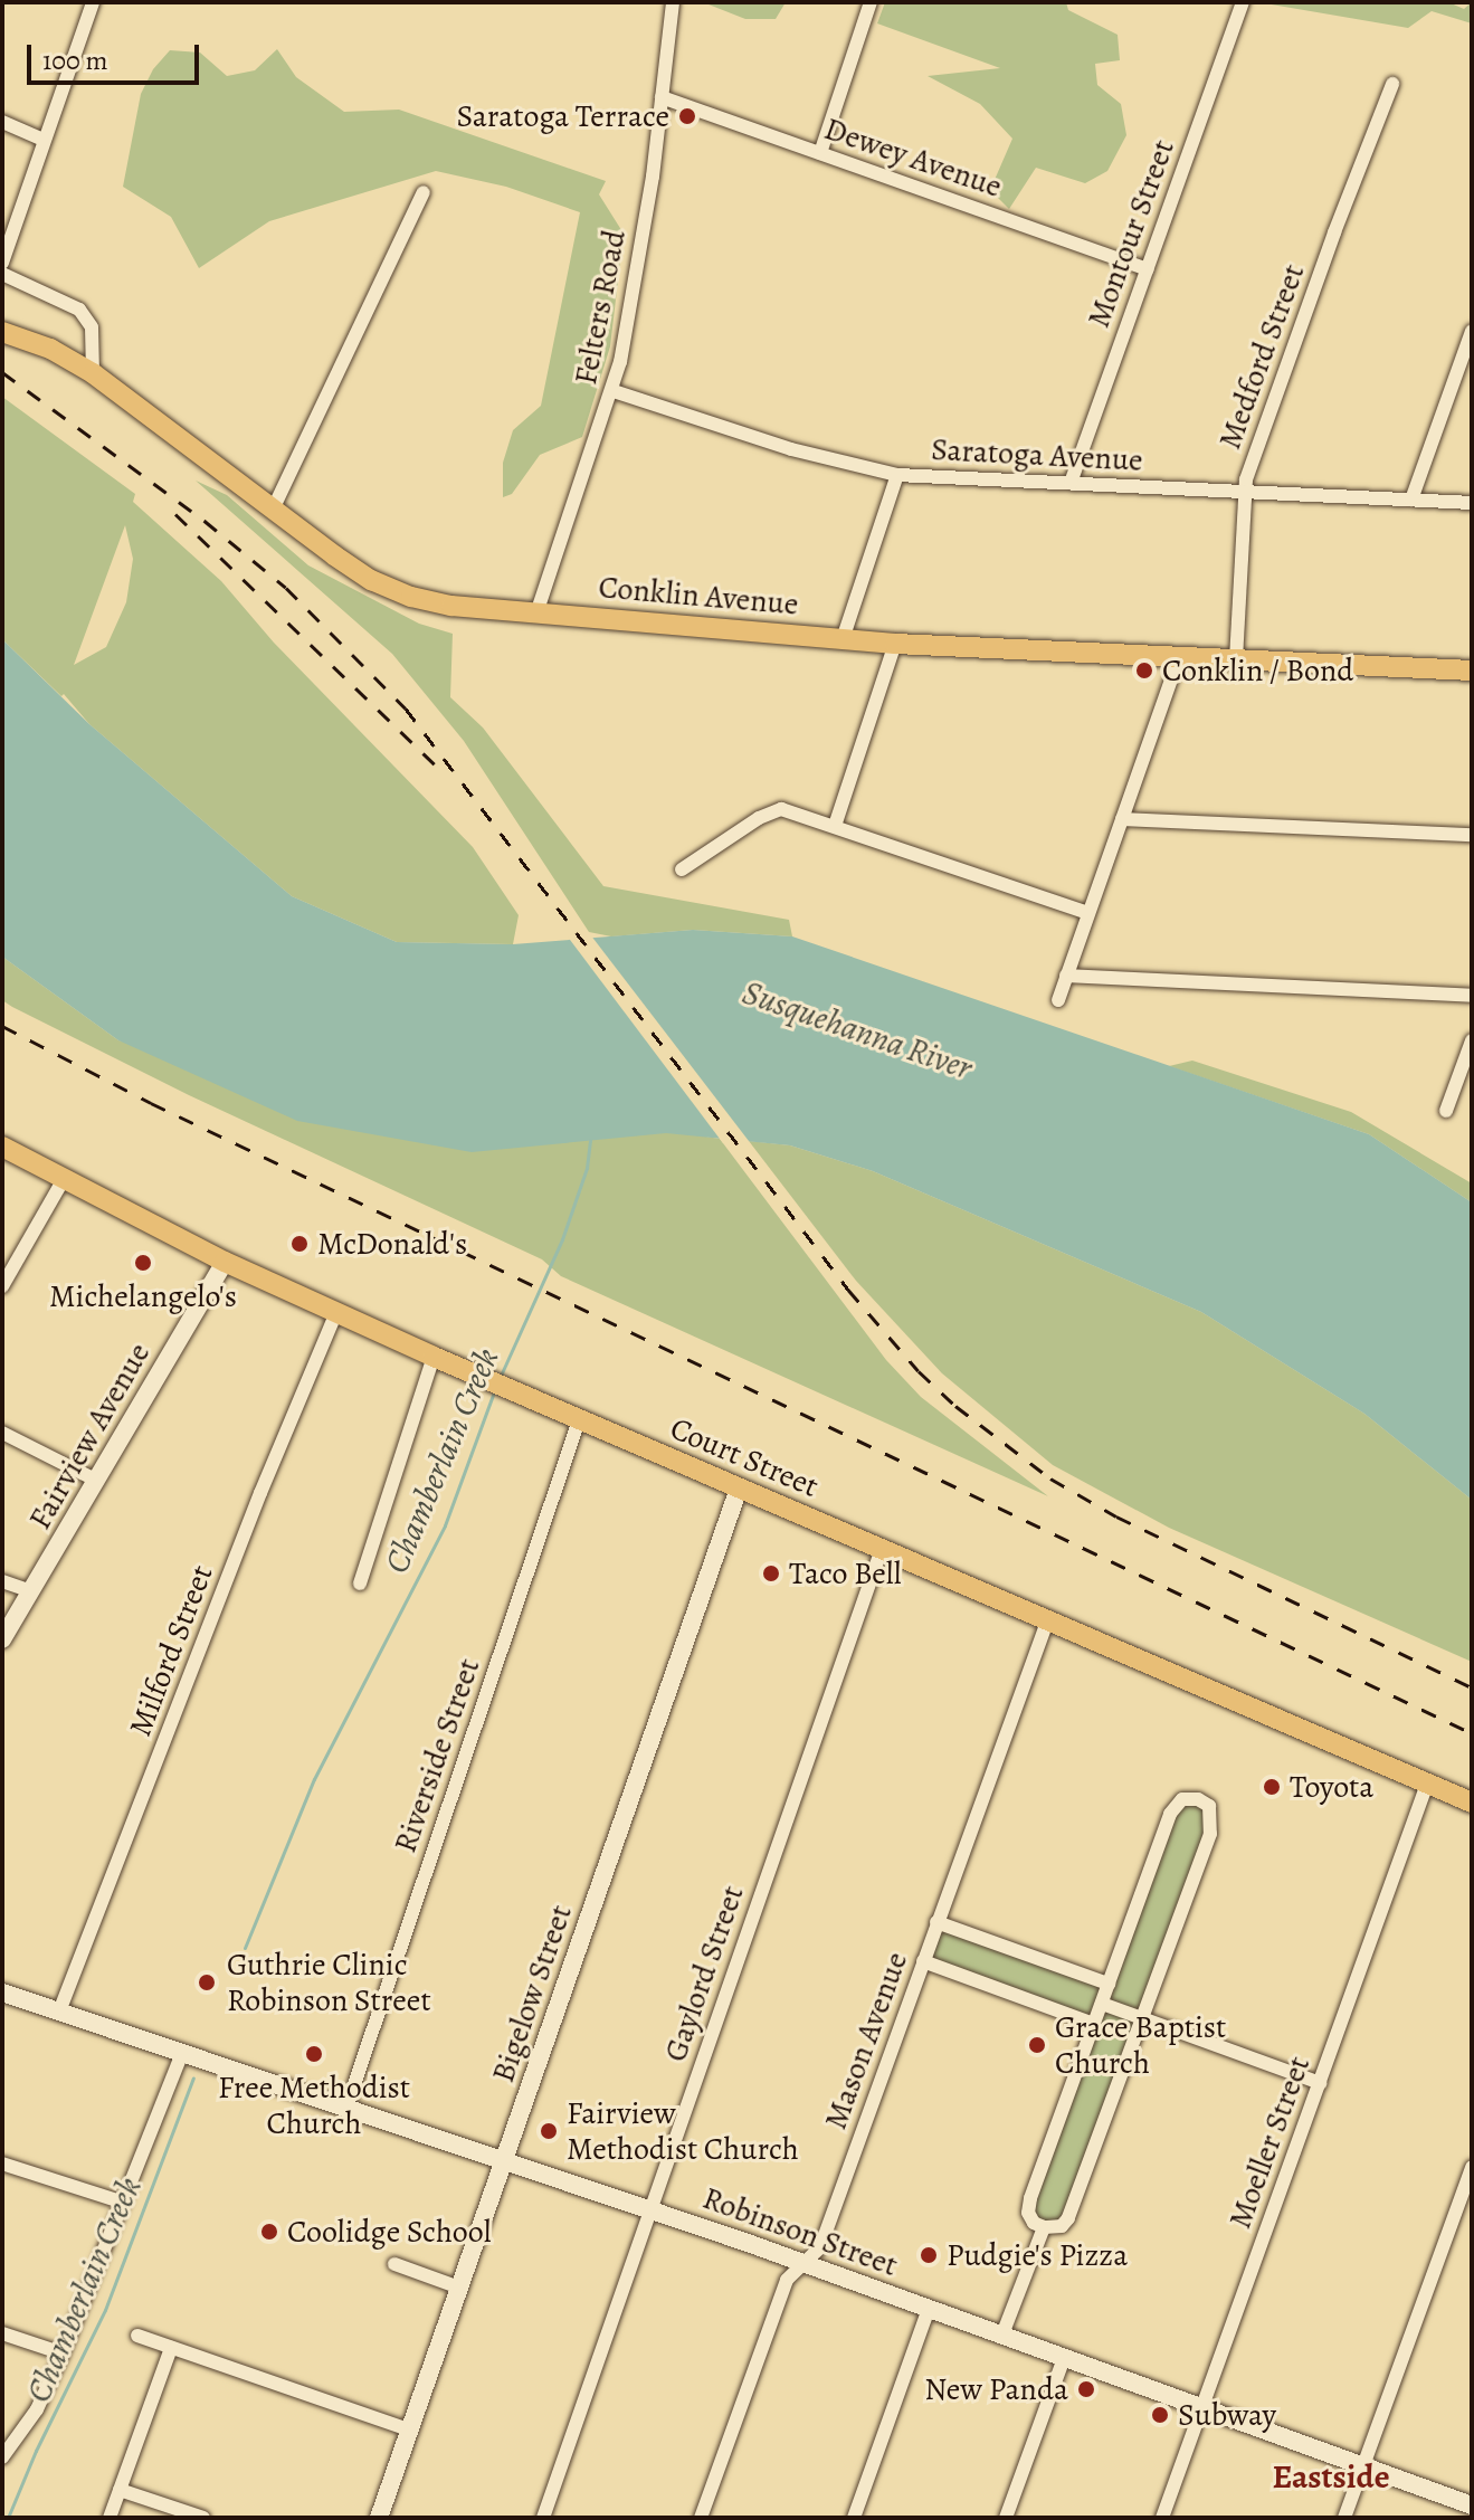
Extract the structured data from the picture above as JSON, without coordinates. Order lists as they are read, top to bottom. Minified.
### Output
{"streets":{"main road":["Conklin Avenue","Court Street"],"street":["Dewey Avenue","Montour Street","Felters Road","Medford Street","Saratoga Avenue","Fairview Avenue","Milford Street","Riverside Street","Gaylord Street","Bigelow Street","Mason Avenue","Moeller Street","Robinson Street"]},"crossings":[["Dewey Avenue","Montour Street"],["Dewey Avenue","Felters Road"],["Montour Street","Saratoga Avenue"],["Felters Road","Saratoga Avenue"],["Felters Road","Conklin Avenue"],["Medford Street","Saratoga Avenue"],["Medford Street","Conklin Avenue"],["Fairview Avenue","Court Street"],["Court Street","Milford Street"],["Court Street","Riverside Street"],["Court Street","Gaylord Street"],["Court Street","Bigelow Street"],["Court Street","Mason Avenue"],["Court Street","Moeller Street"],["Milford Street","Robinson Street"],["Riverside Street","Robinson Street"],["Gaylord Street","Robinson Street"],["Bigelow Street","Robinson Street"],["Mason Avenue","Robinson Street"],["Moeller Street","Robinson Street"]],"districts":["Eastside"],"water":["Susquehanna River","Chamberlain Creek"],"places":["Saratoga Terrace","Conklin / Bond","McDonald's","Michelangelo's","Taco Bell","Toyota","Guthrie Clinic Robinson Street","Grace Baptist Church","Free Methodist Church","Fairview Methodist Church","Coolidge School","Pudgie's Pizza","New Panda","Subway"],"scale_bar":"100 m"}
